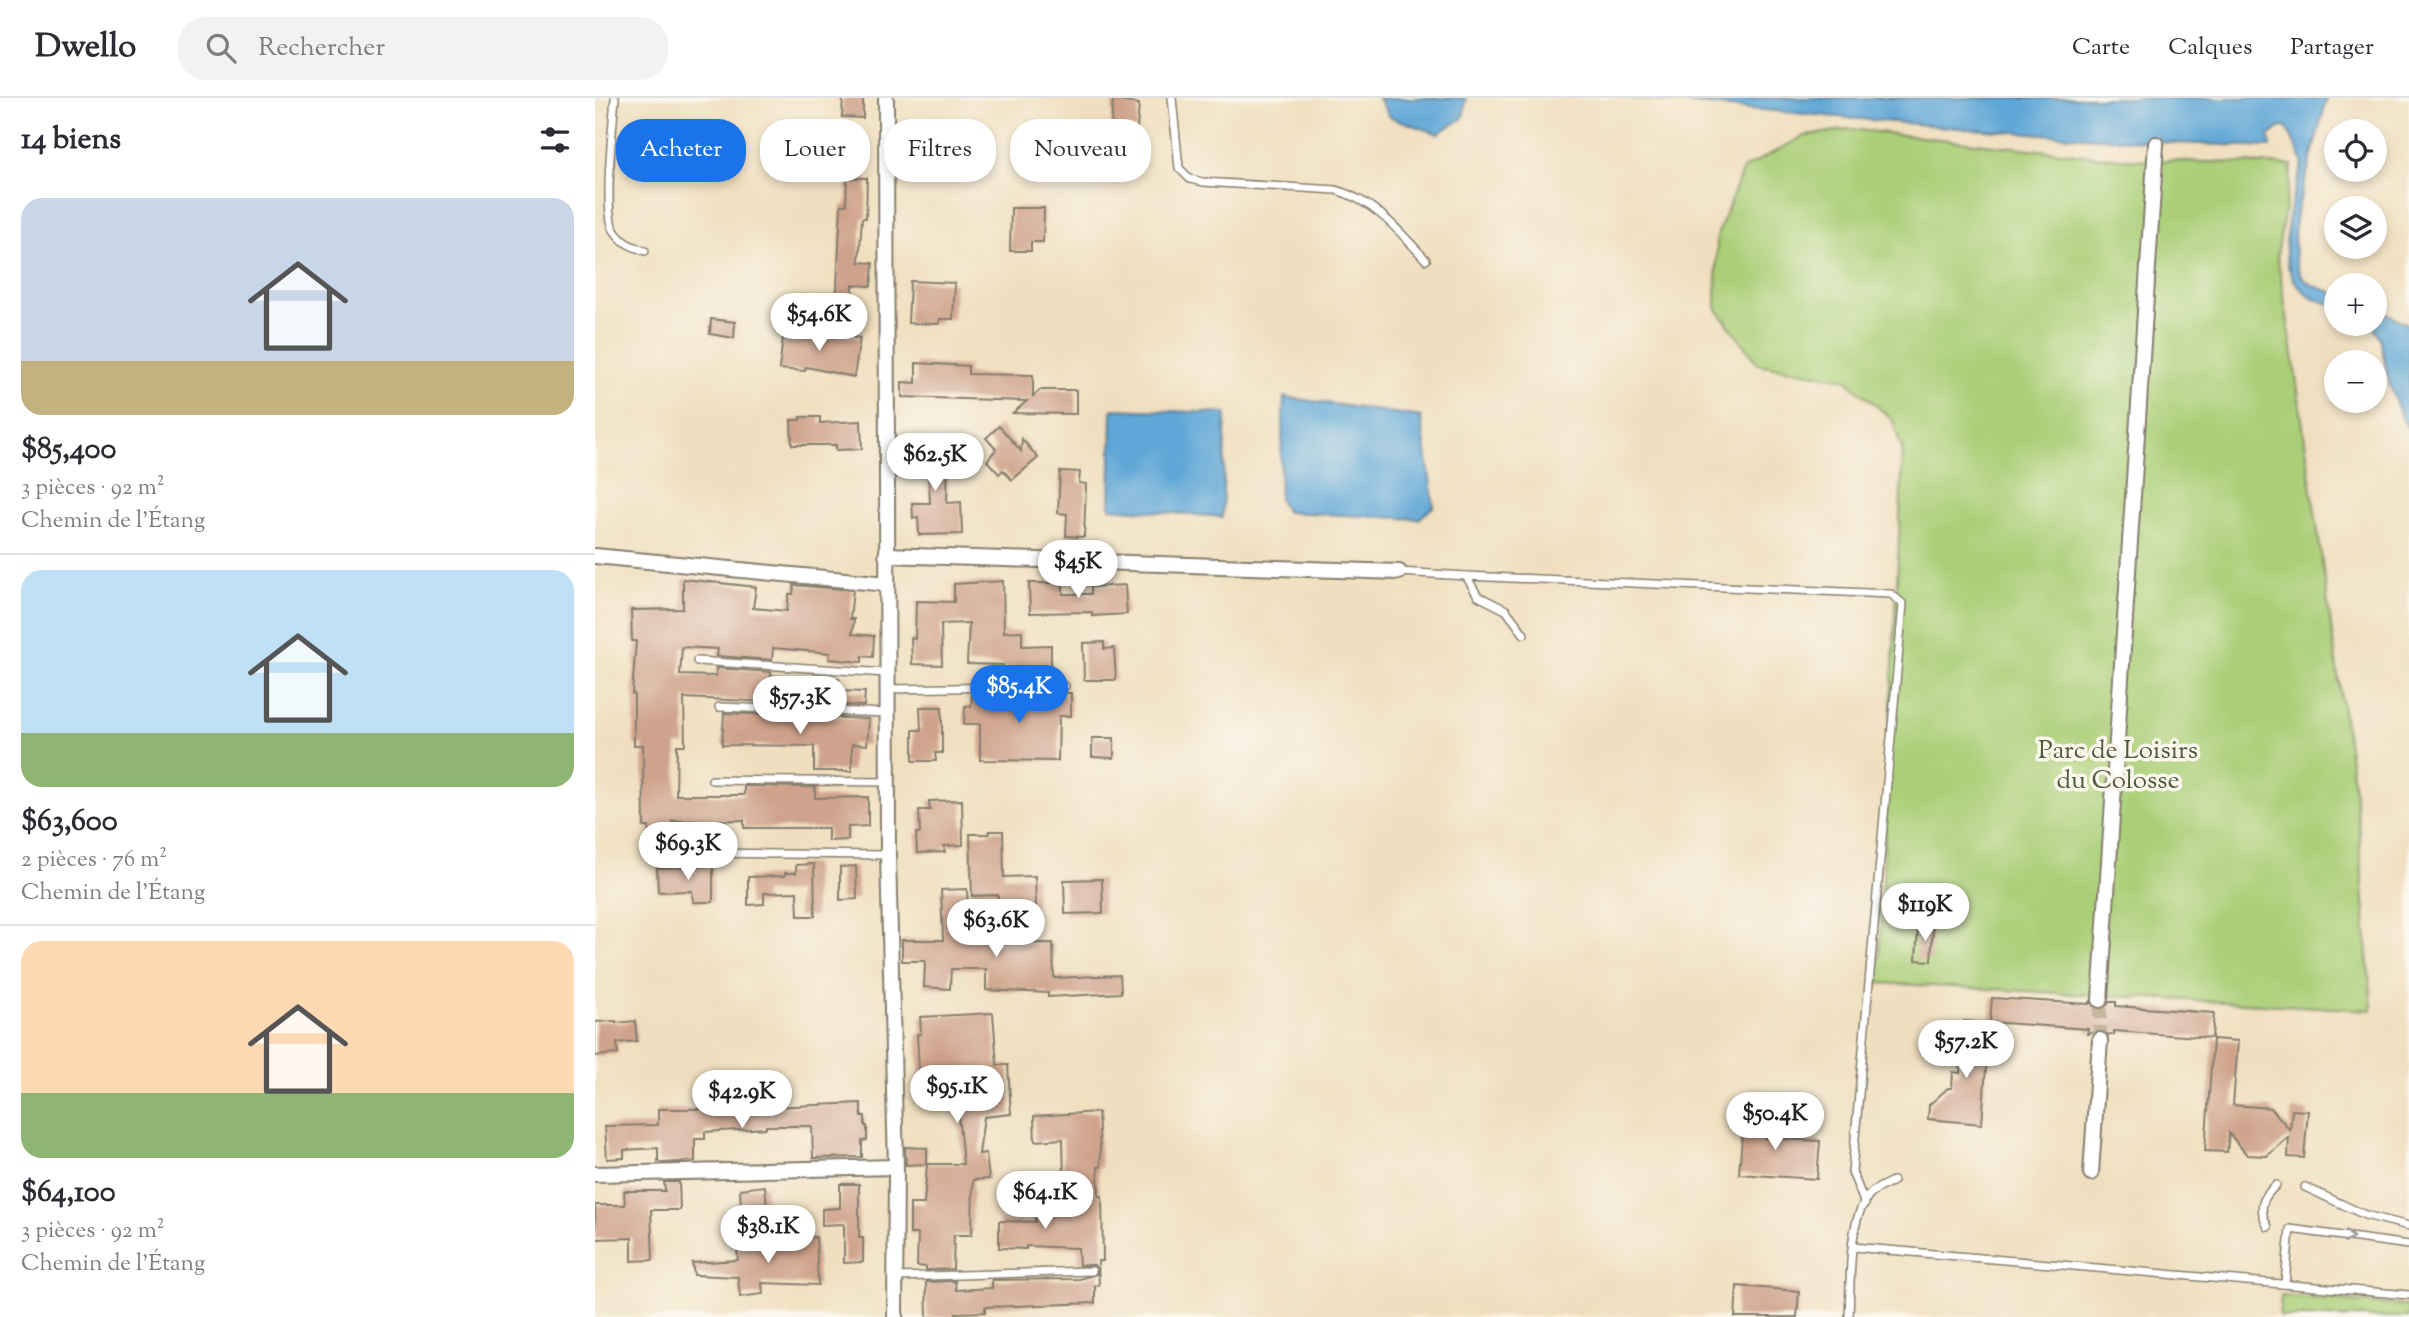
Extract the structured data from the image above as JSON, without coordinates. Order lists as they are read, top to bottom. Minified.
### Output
{"parks":["Parc de Loisirs du Colosse"],"page":{"header":"Dwello","search":"Rechercher","nav":["Carte","Calques","Partager"],"heading":"14 biens","map_buttons":["+","−"],"chip":["Acheter","Louer","Filtres","Nouveau"],"list":[{"name":"$85,400","note":"3 pièces · 92 m² · Chemin de l'Étang"},{"name":"$63,600","note":"2 pièces · 76 m² · Chemin de l'Étang"},{"name":"$64,100","note":"3 pièces · 92 m² · Chemin de l'Étang"}],"price":["$54.6K","$62.5K","$45K","$85.4K","$57.3K","$69.3K","$119K","$63.6K","$57.2K","$95.1K","$42.9K","$50.4K","$64.1K","$38.1K"]}}
